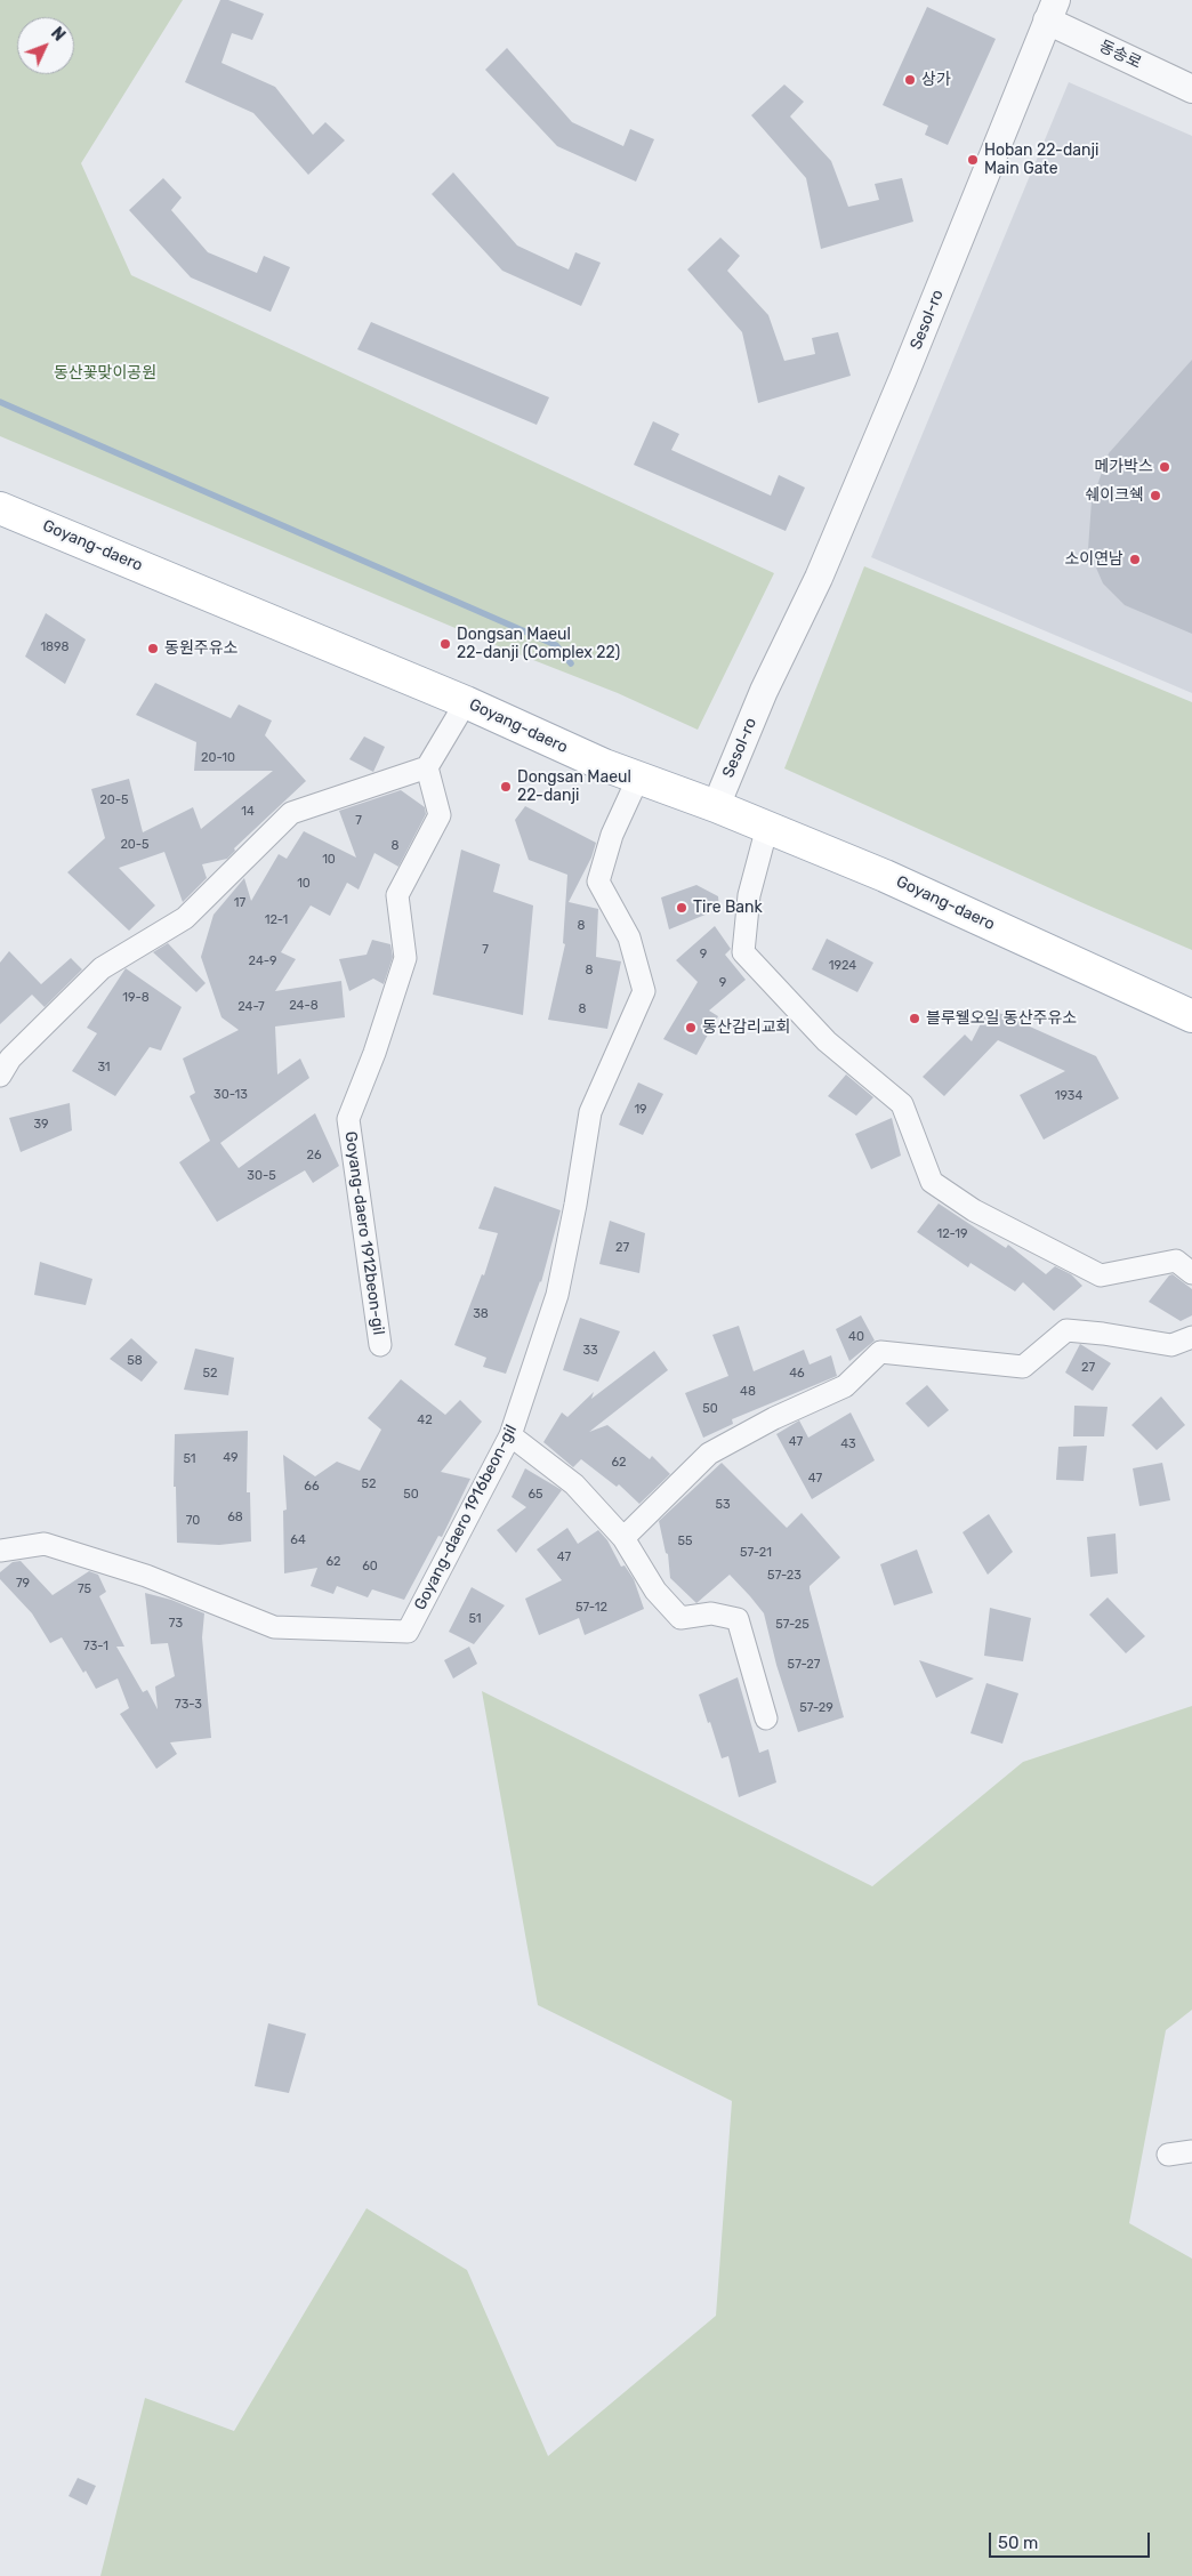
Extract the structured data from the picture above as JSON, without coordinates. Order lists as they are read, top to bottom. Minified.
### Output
{"streets":{"main road":["Goyang-daero"],"street":["동송로","Sesol-ro","Goyang-daero 1912beon-gil","Goyang-daero 1916beon-gil"]},"crossings":[["동송로","Sesol-ro"],["Sesol-ro","Goyang-daero"],["Goyang-daero","Goyang-daero 1916beon-gil"]],"parks":["동산꽃맞이공원"],"places":["상가","Hoban 22-danji Main Gate","메가박스","쉐이크쉑","소이연남","Dongsan Maeul 22-danji (Complex 22)","동원주유소","Dongsan Maeul 22-danji","Tire Bank","블루웰오일 동산주유소","동산감리교회"],"house_numbers":["1898","20-10","20-5","14","7","20-5","8","10","10","17","12-1","8","7","9","24-9","1924","8","9","19-8","24-8","24-7","8","31","30-13","1934","19","39","26","30-5","12-19","27","38","40","33","58","27","52","46","48","50","42","47","43","49","51","62","47","52","66","50","65","53","68","70","64","55","57-21","47","62","60","57-23","79","75","57-12","51","73","57-25","73-1","57-27","73-3","57-29"],"scale_bar":"50 m","north":"top right"}
